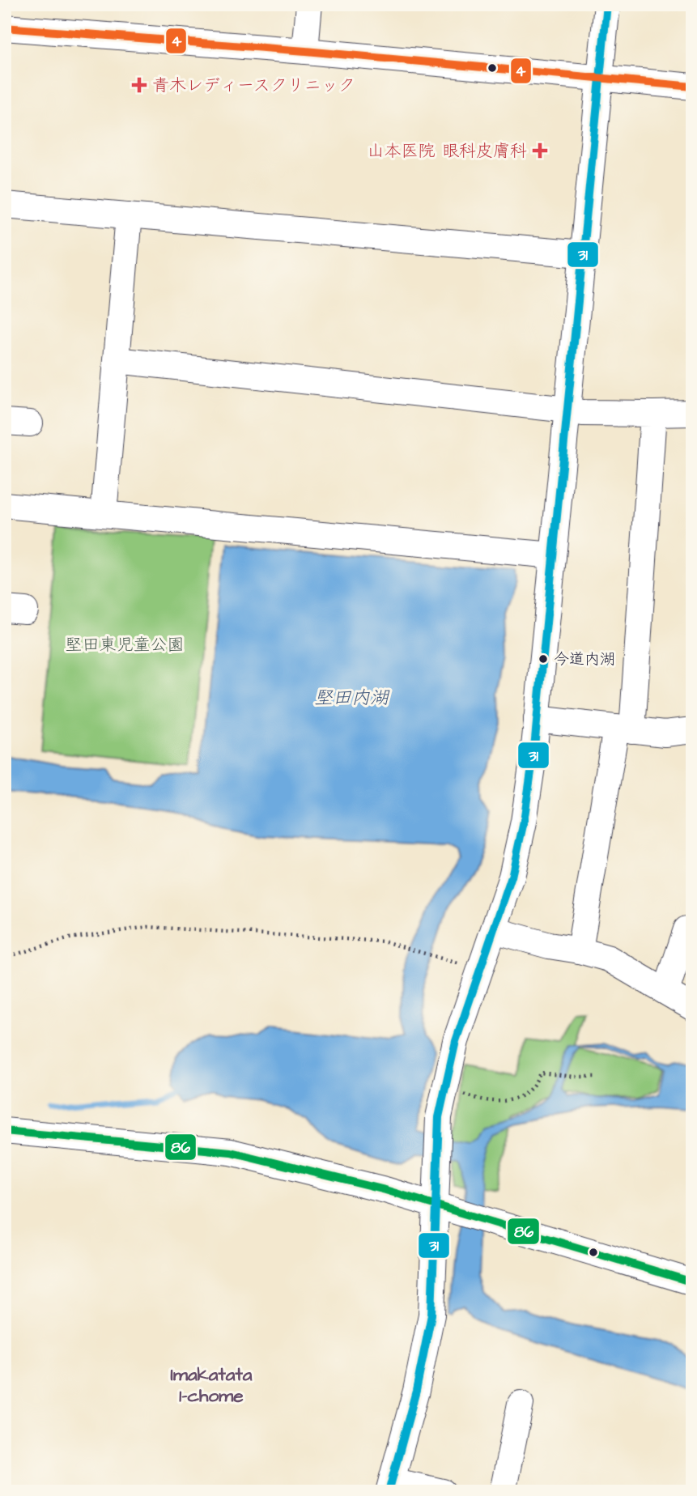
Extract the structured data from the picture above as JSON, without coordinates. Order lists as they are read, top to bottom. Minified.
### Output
{"districts":["Imakatata 1-chome"],"water":["堅田内湖"],"parks":["堅田東児童公園"],"places":{"health":["青木レディースクリニック","山本医院 眼科皮膚科"],"other":["今道内湖"]},"lines":["transit line 31","transit line 4","transit line 86"]}
